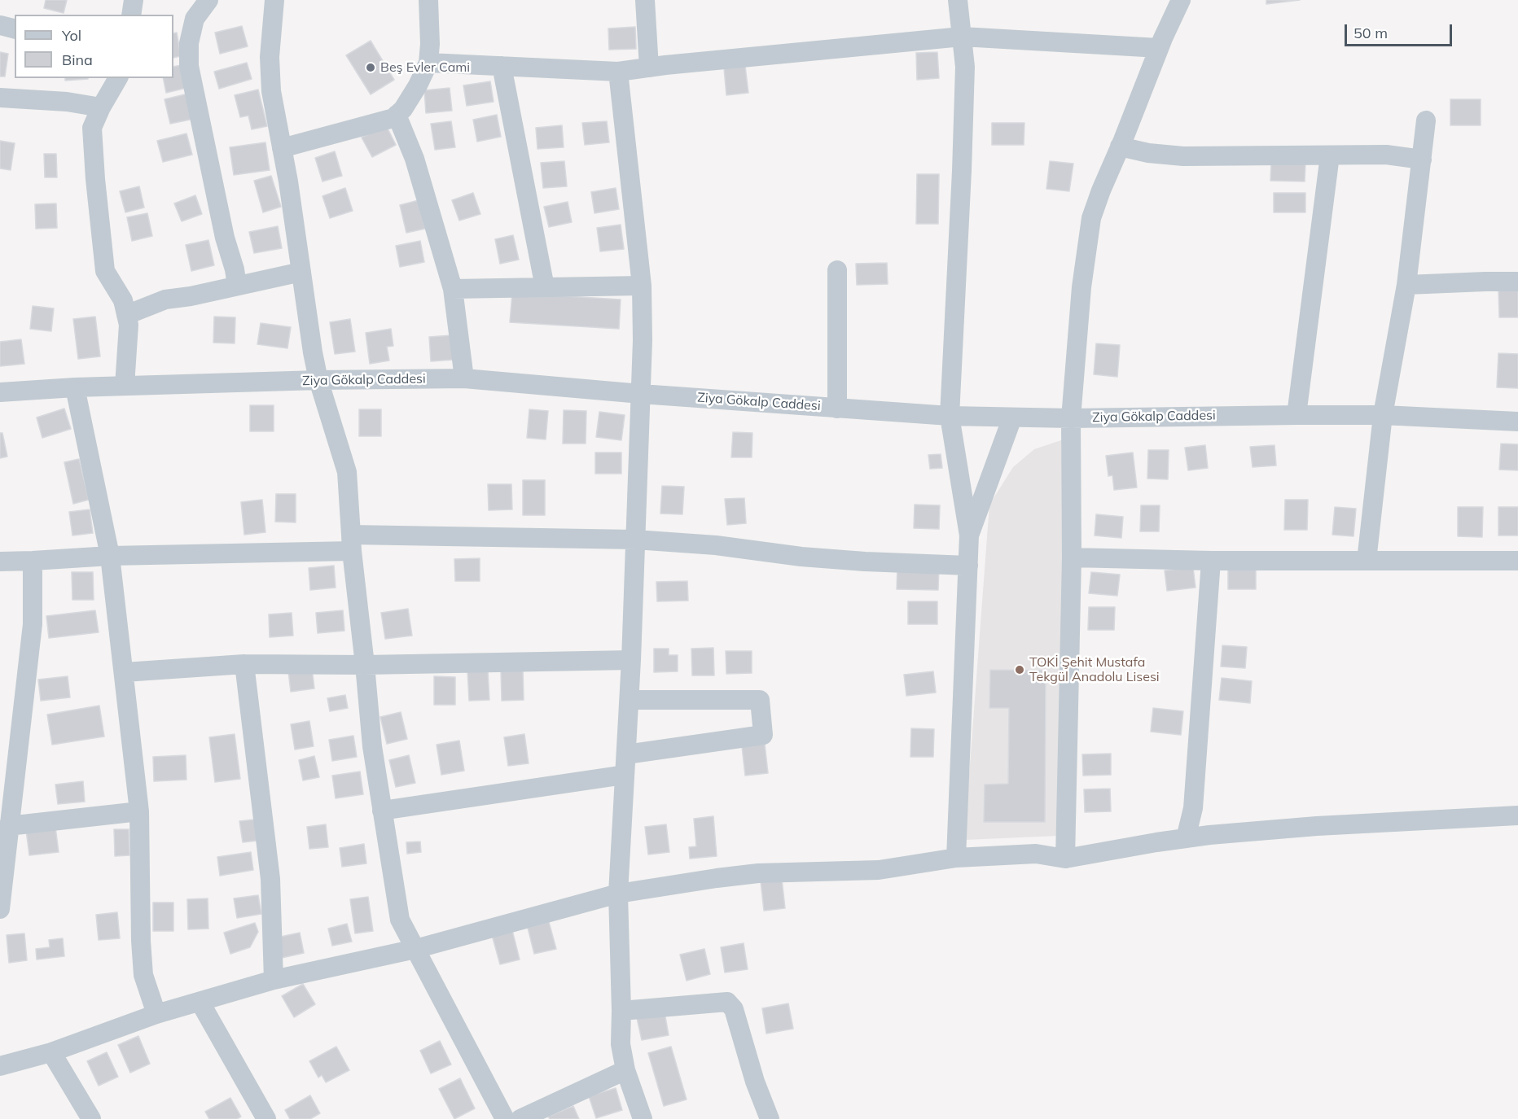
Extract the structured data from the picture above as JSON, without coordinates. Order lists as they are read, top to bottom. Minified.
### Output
{"streets":{"street":["Ziya Gökalp Caddesi"]},"places":["Beş Evler Cami","TOKİ Şehit Mustafa Tekgül Anadolu Lisesi"],"legend":["Yol","Bina"],"scale_bar":"50 m"}
